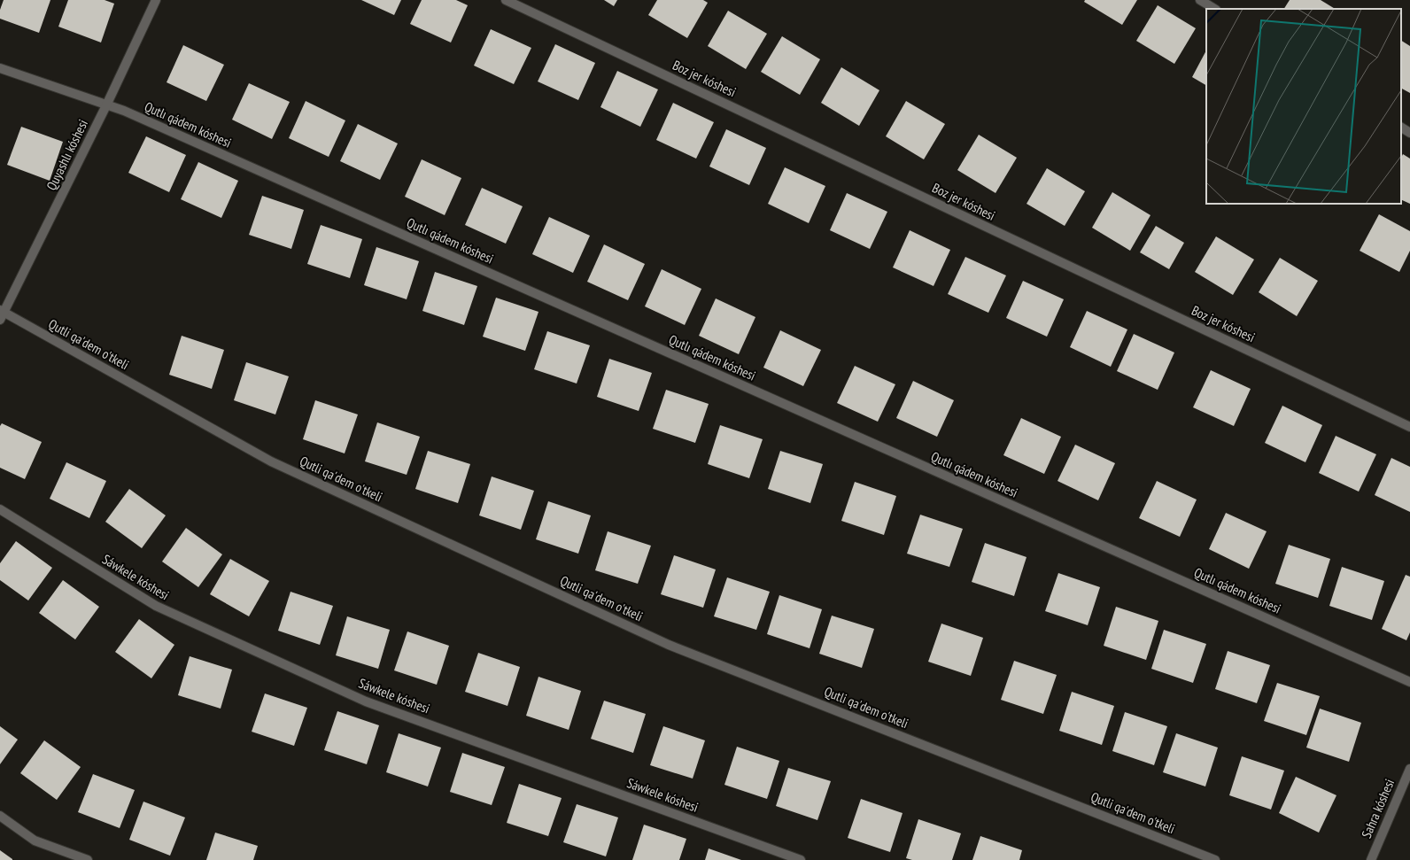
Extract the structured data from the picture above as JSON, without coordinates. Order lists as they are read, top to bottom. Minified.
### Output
{"streets":{"street":["Boz jer kóshesi","Qutlı qádem kóshesi","Quyashlı kóshesi","Qutli qa'dem o'tkeli","Sáwkele kóshesi","Sahra kóshesi"]},"crossings":[["Qutlı qádem kóshesi","Quyashlı kóshesi"],["Quyashlı kóshesi","Qutli qa'dem o'tkeli"]]}
